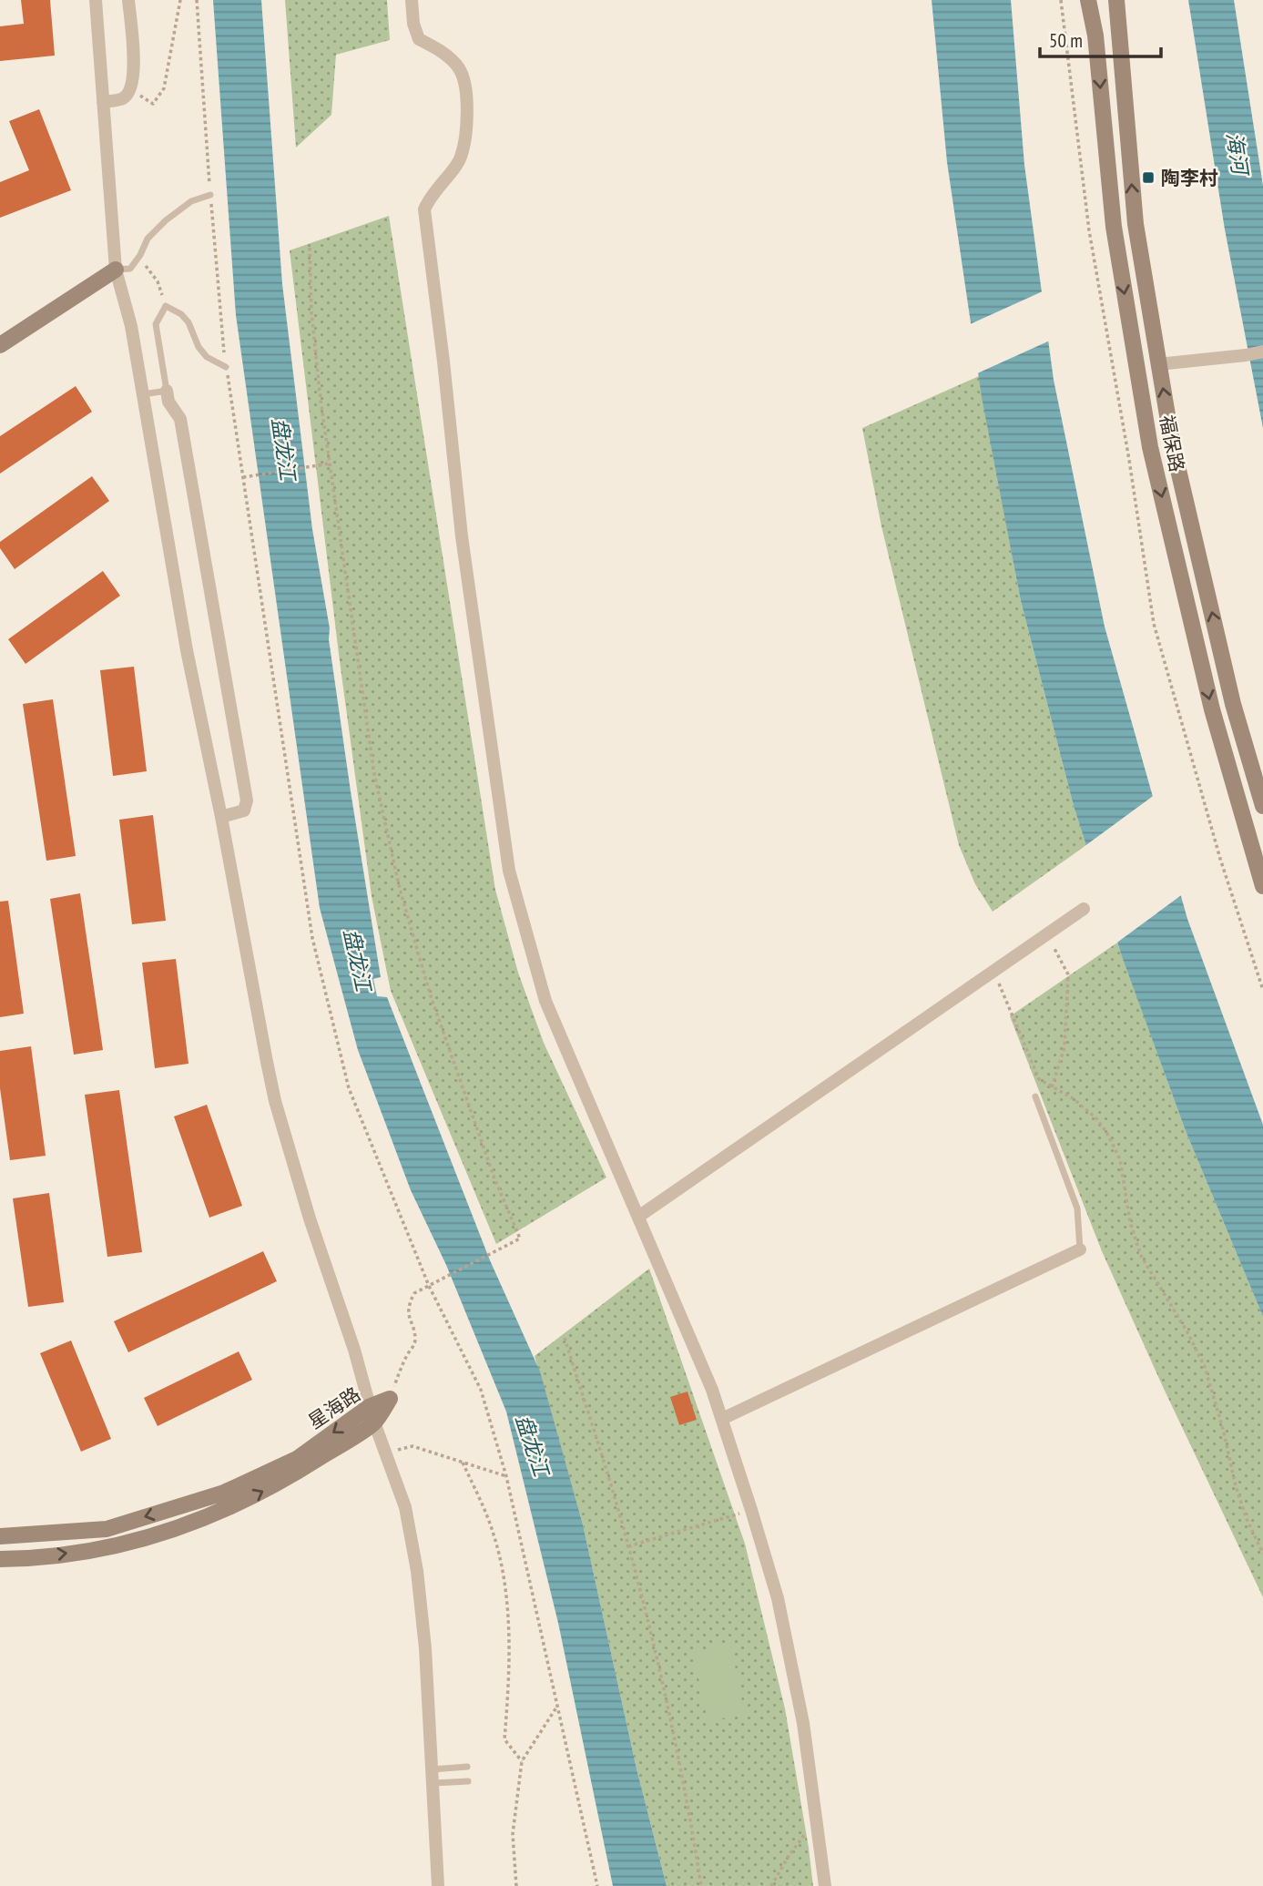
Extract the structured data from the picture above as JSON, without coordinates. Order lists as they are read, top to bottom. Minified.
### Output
{"streets":{"main road":["福保路","星海路"]},"water":["海河","盘龙江"],"places":{"transit":["陶李村"]},"scale_bar":"50 m"}
